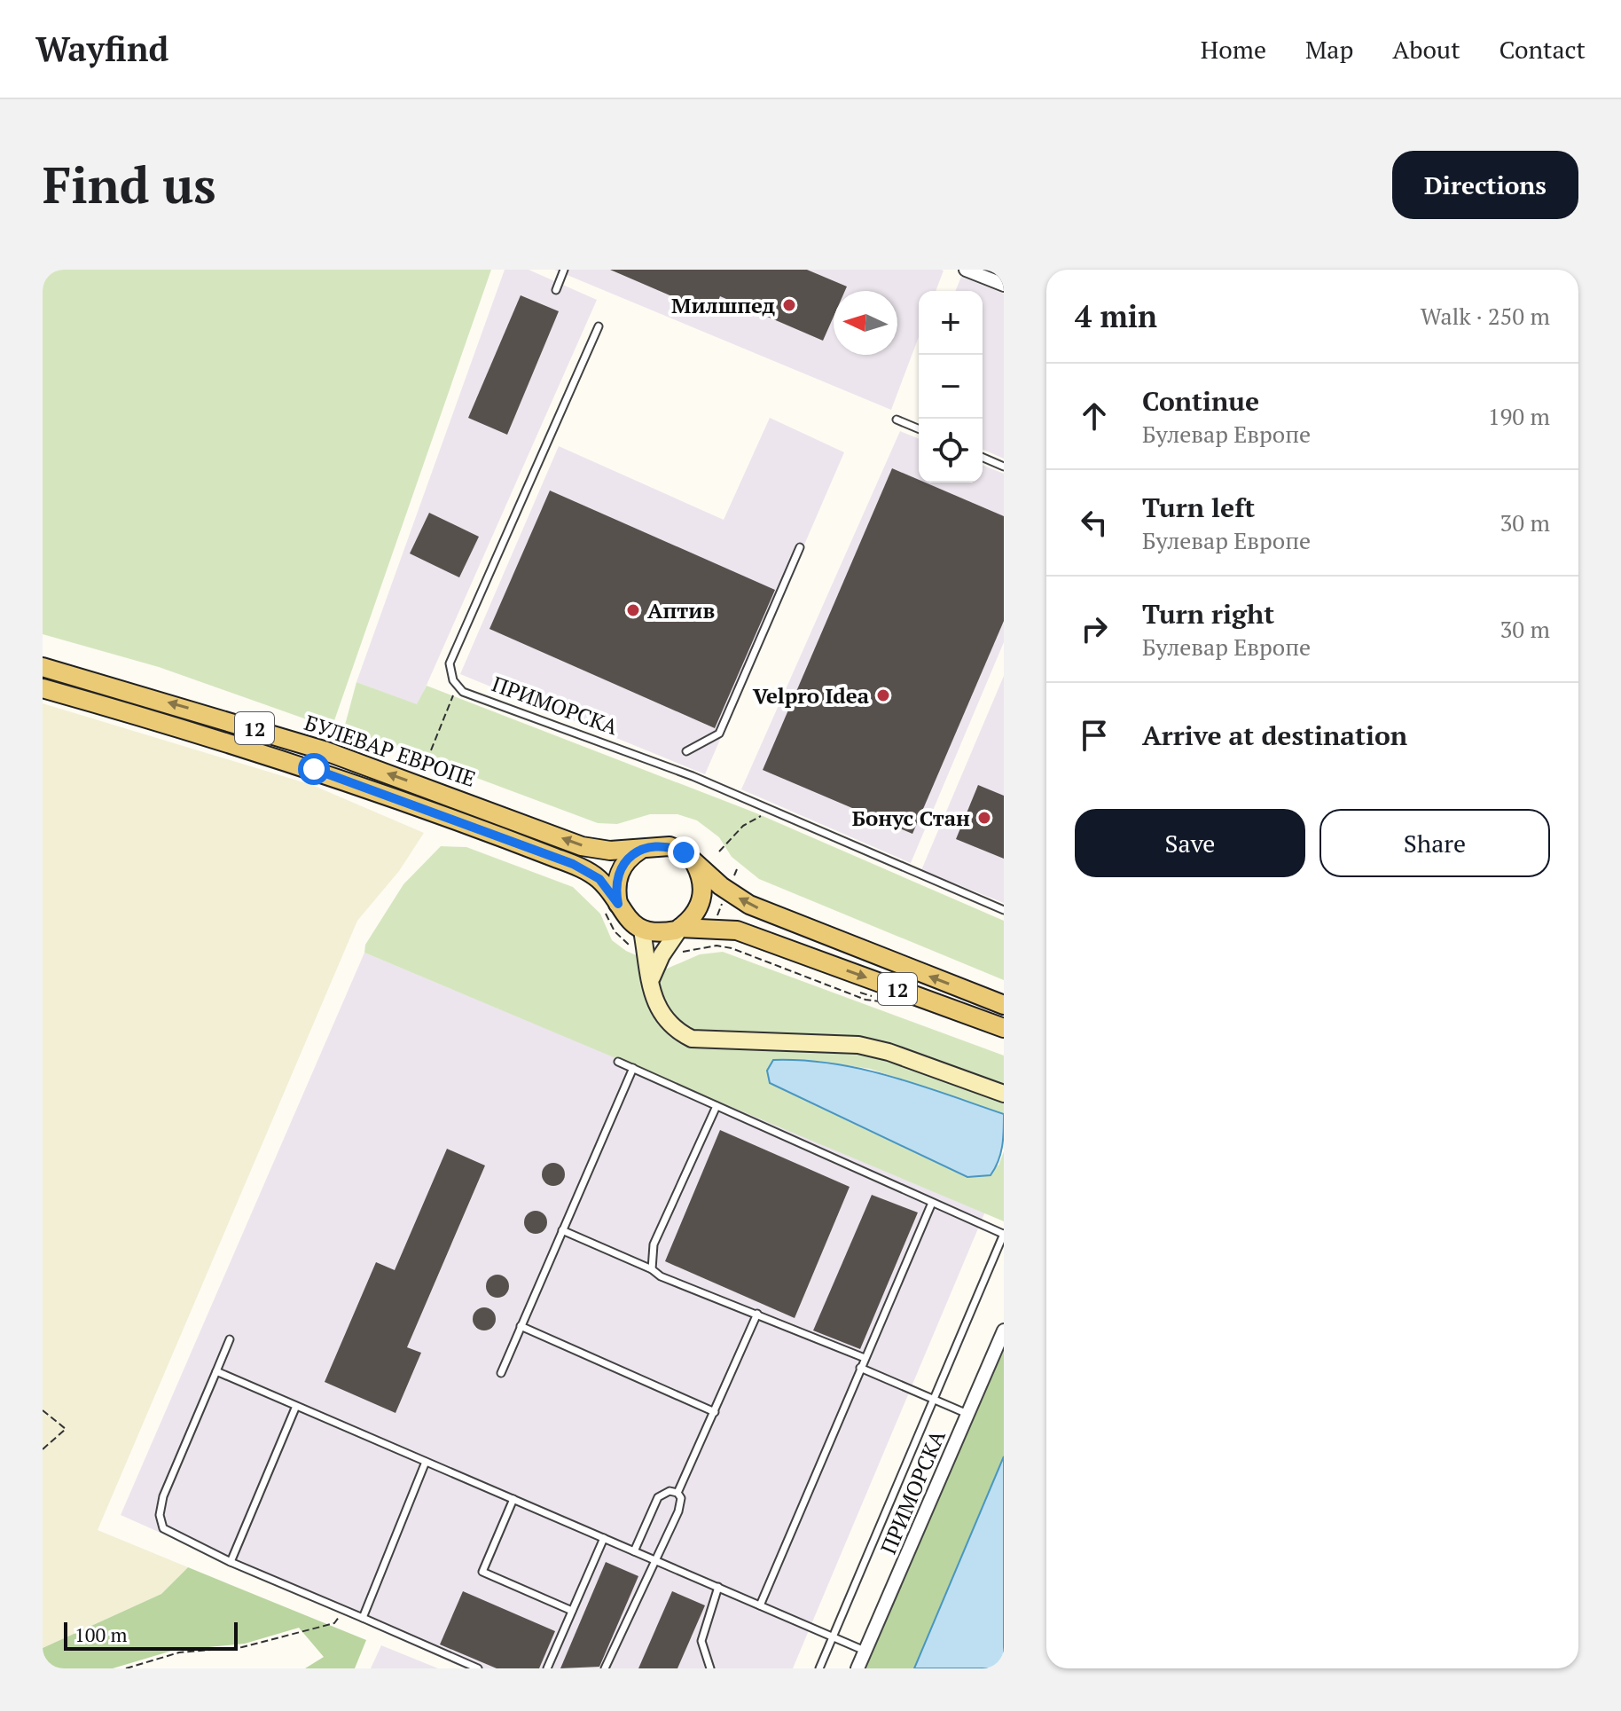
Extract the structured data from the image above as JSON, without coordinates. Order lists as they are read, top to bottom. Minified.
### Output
{"streets":{"main road":["12","БУЛЕВАР ЕВРОПЕ"],"street":["ПРИМОРСКА"]},"crossings":[["12","БУЛЕВАР ЕВРОПЕ"]],"places":["Милшпед","Аптив","Velpro Idea","Бонус Стан"],"scale_bar":"100 m","north":"left","page":{"header":"Wayfind","nav":["Home","Map","About","Contact"],"buttons":["Directions",["Save","Share"]],"title":"Find us","heading":["4 min","Walk · 250 m"],"map_buttons":["+","−"],"list":[["Continue","Булевар Европе","190 m"],["Turn left","Булевар Европе","30 m"],["Turn right","Булевар Европе","30 m"],"Arrive at destination"],"scale":"100 m"}}
